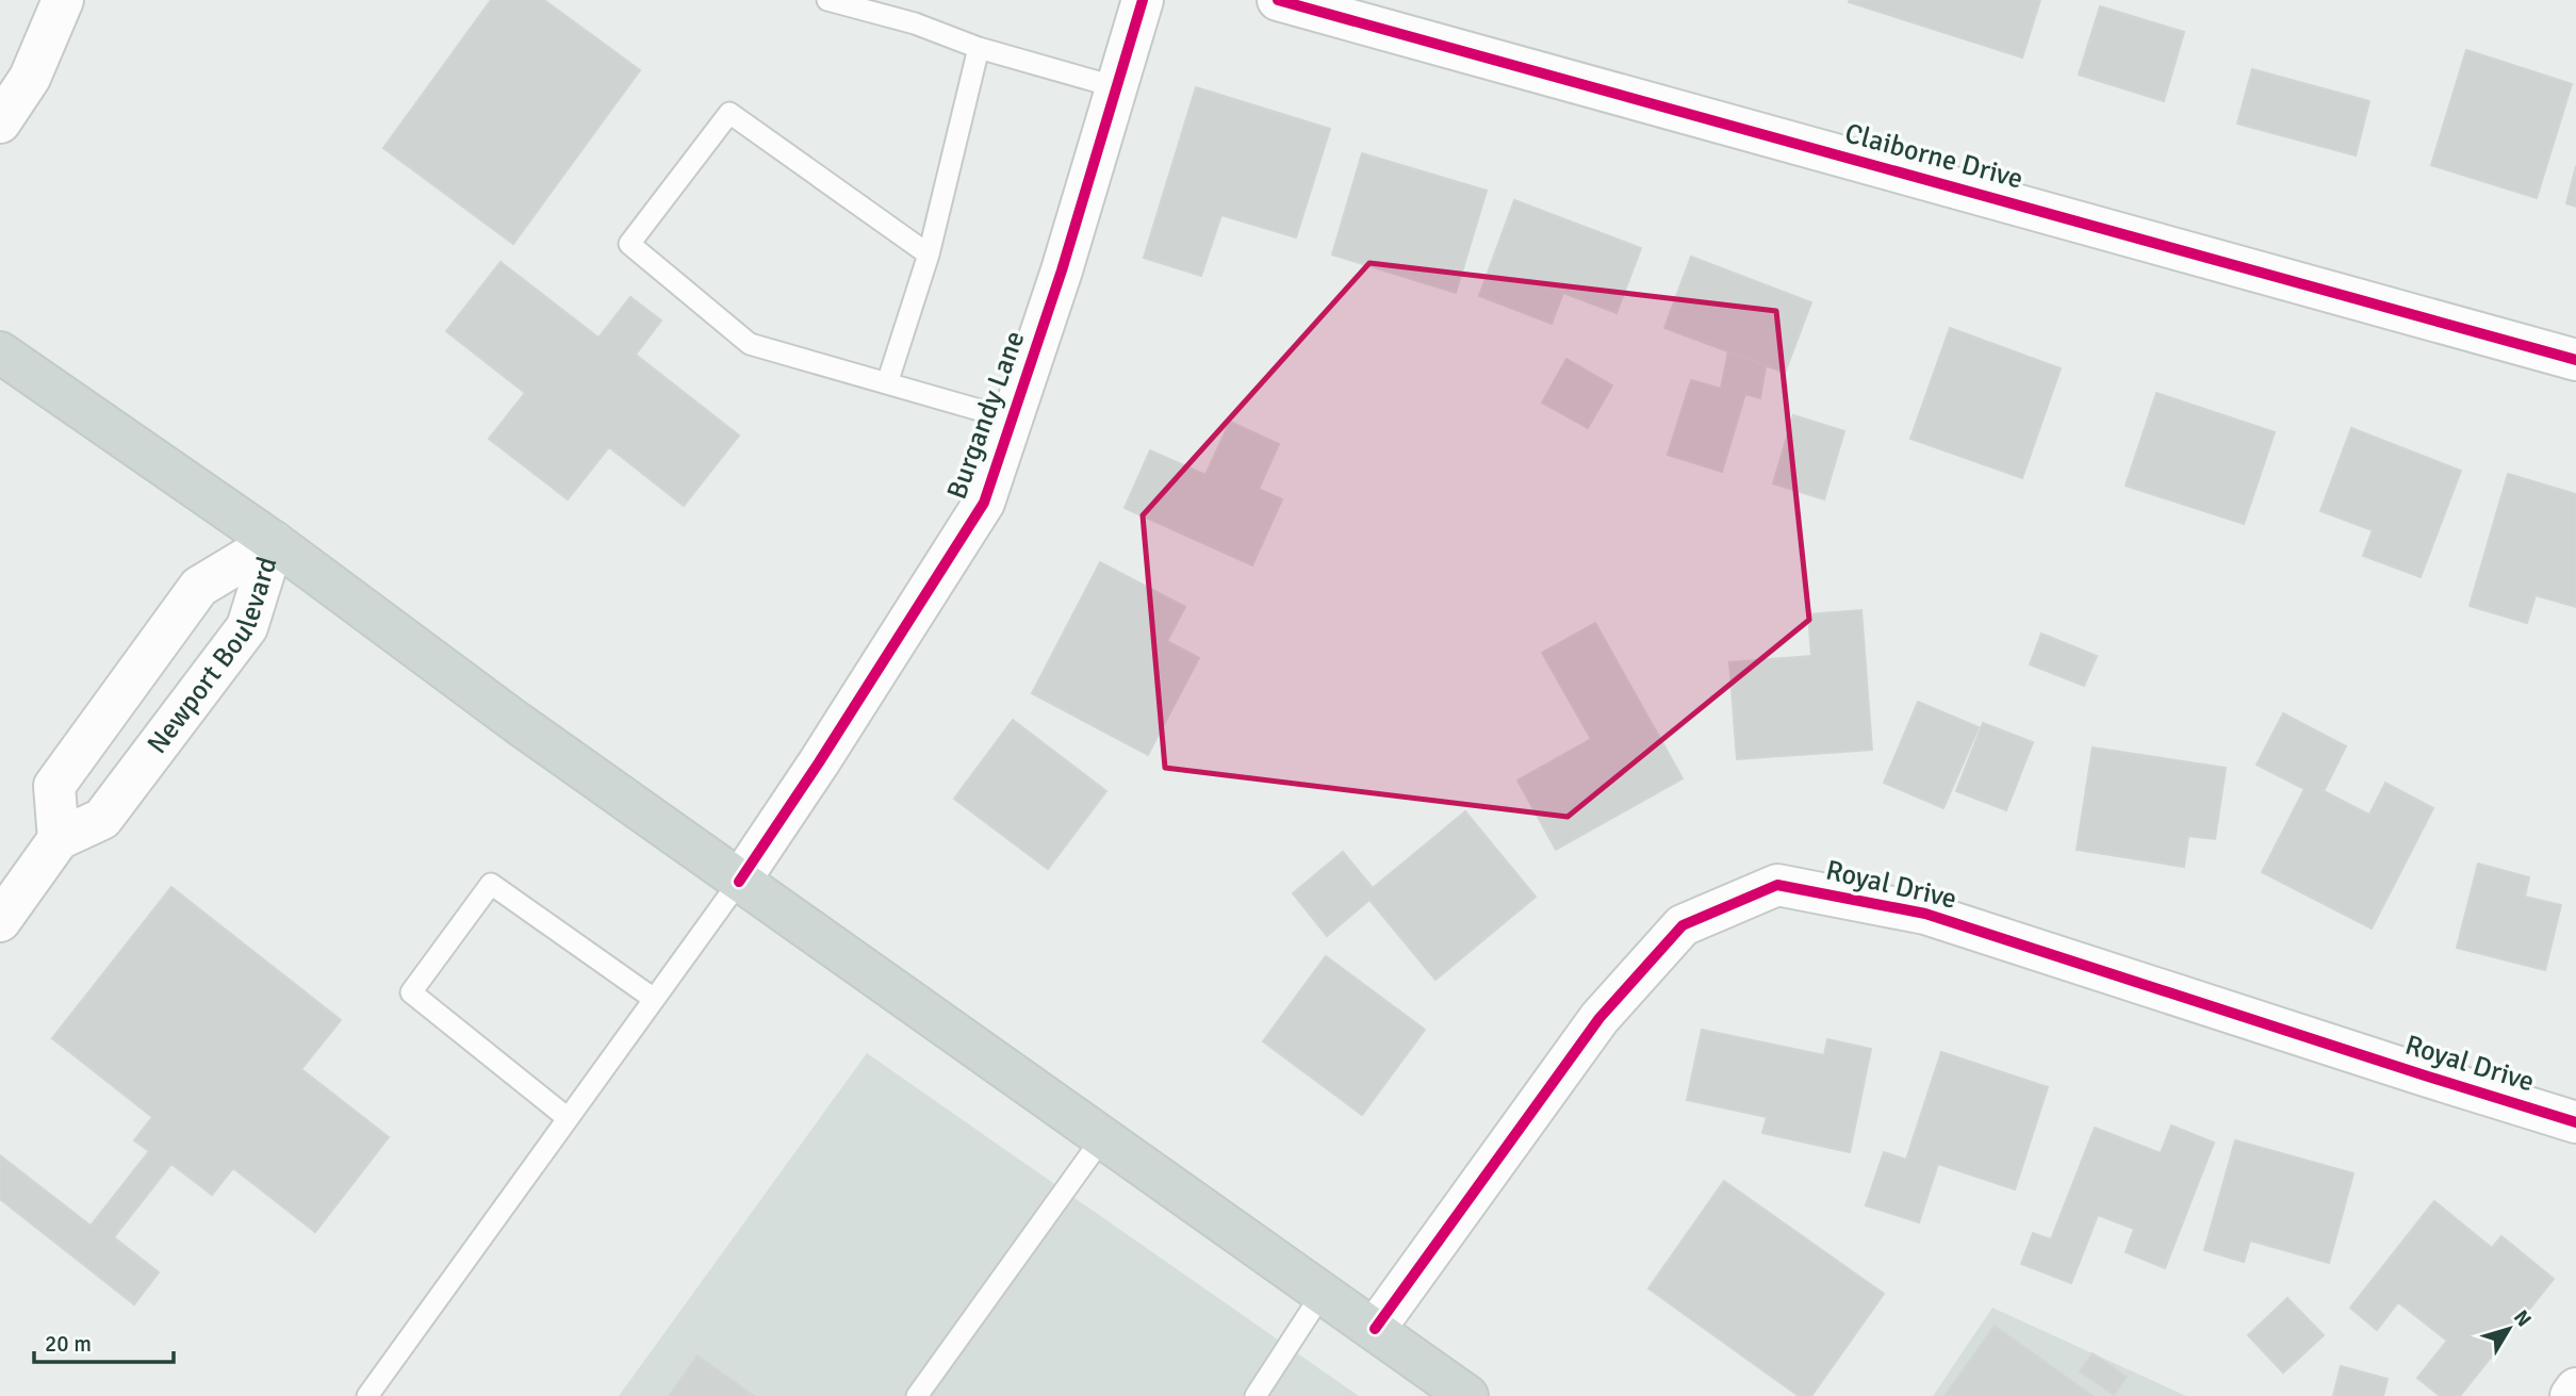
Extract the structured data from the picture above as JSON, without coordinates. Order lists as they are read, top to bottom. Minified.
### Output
{"streets":{"street":["Claiborne Drive","Burgandy Lane","Newport Boulevard","Royal Drive"]},"scale_bar":"20 m","north":"top right"}
